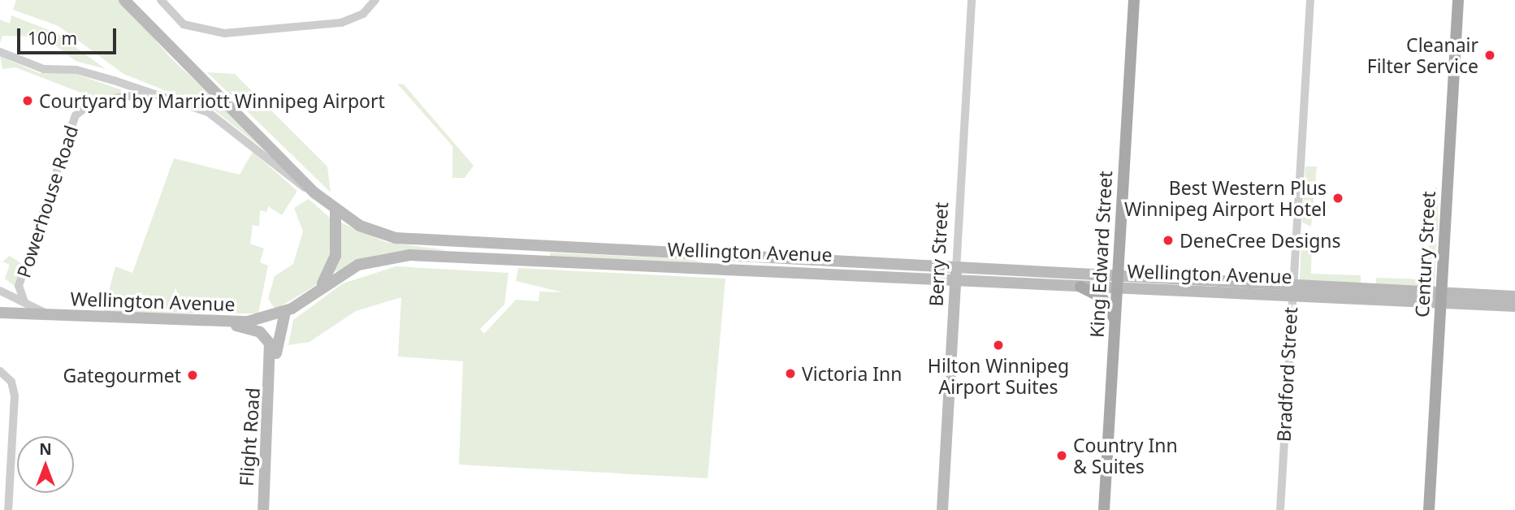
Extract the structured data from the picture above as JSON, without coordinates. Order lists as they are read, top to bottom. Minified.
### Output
{"streets":{"main road":["Wellington Avenue","Berry Street","King Edward Street","Century Street","Flight Road"],"street":["Powerhouse Road","Bradford Street"]},"crossings":[["Powerhouse Road","Wellington Avenue"],["Wellington Avenue","Berry Street"],["Wellington Avenue","King Edward Street"],["Wellington Avenue","Century Street"],["Wellington Avenue","Bradford Street"]],"places":["Cleanair Filter Service","Courtyard by Marriott Winnipeg Airport","Best Western Plus Winnipeg Airport Hotel","DeneCree Designs","Hilton Winnipeg Airport Suites","Victoria Inn","Gategourmet","Country Inn & Suites"],"scale_bar":"100 m","north":"top"}
